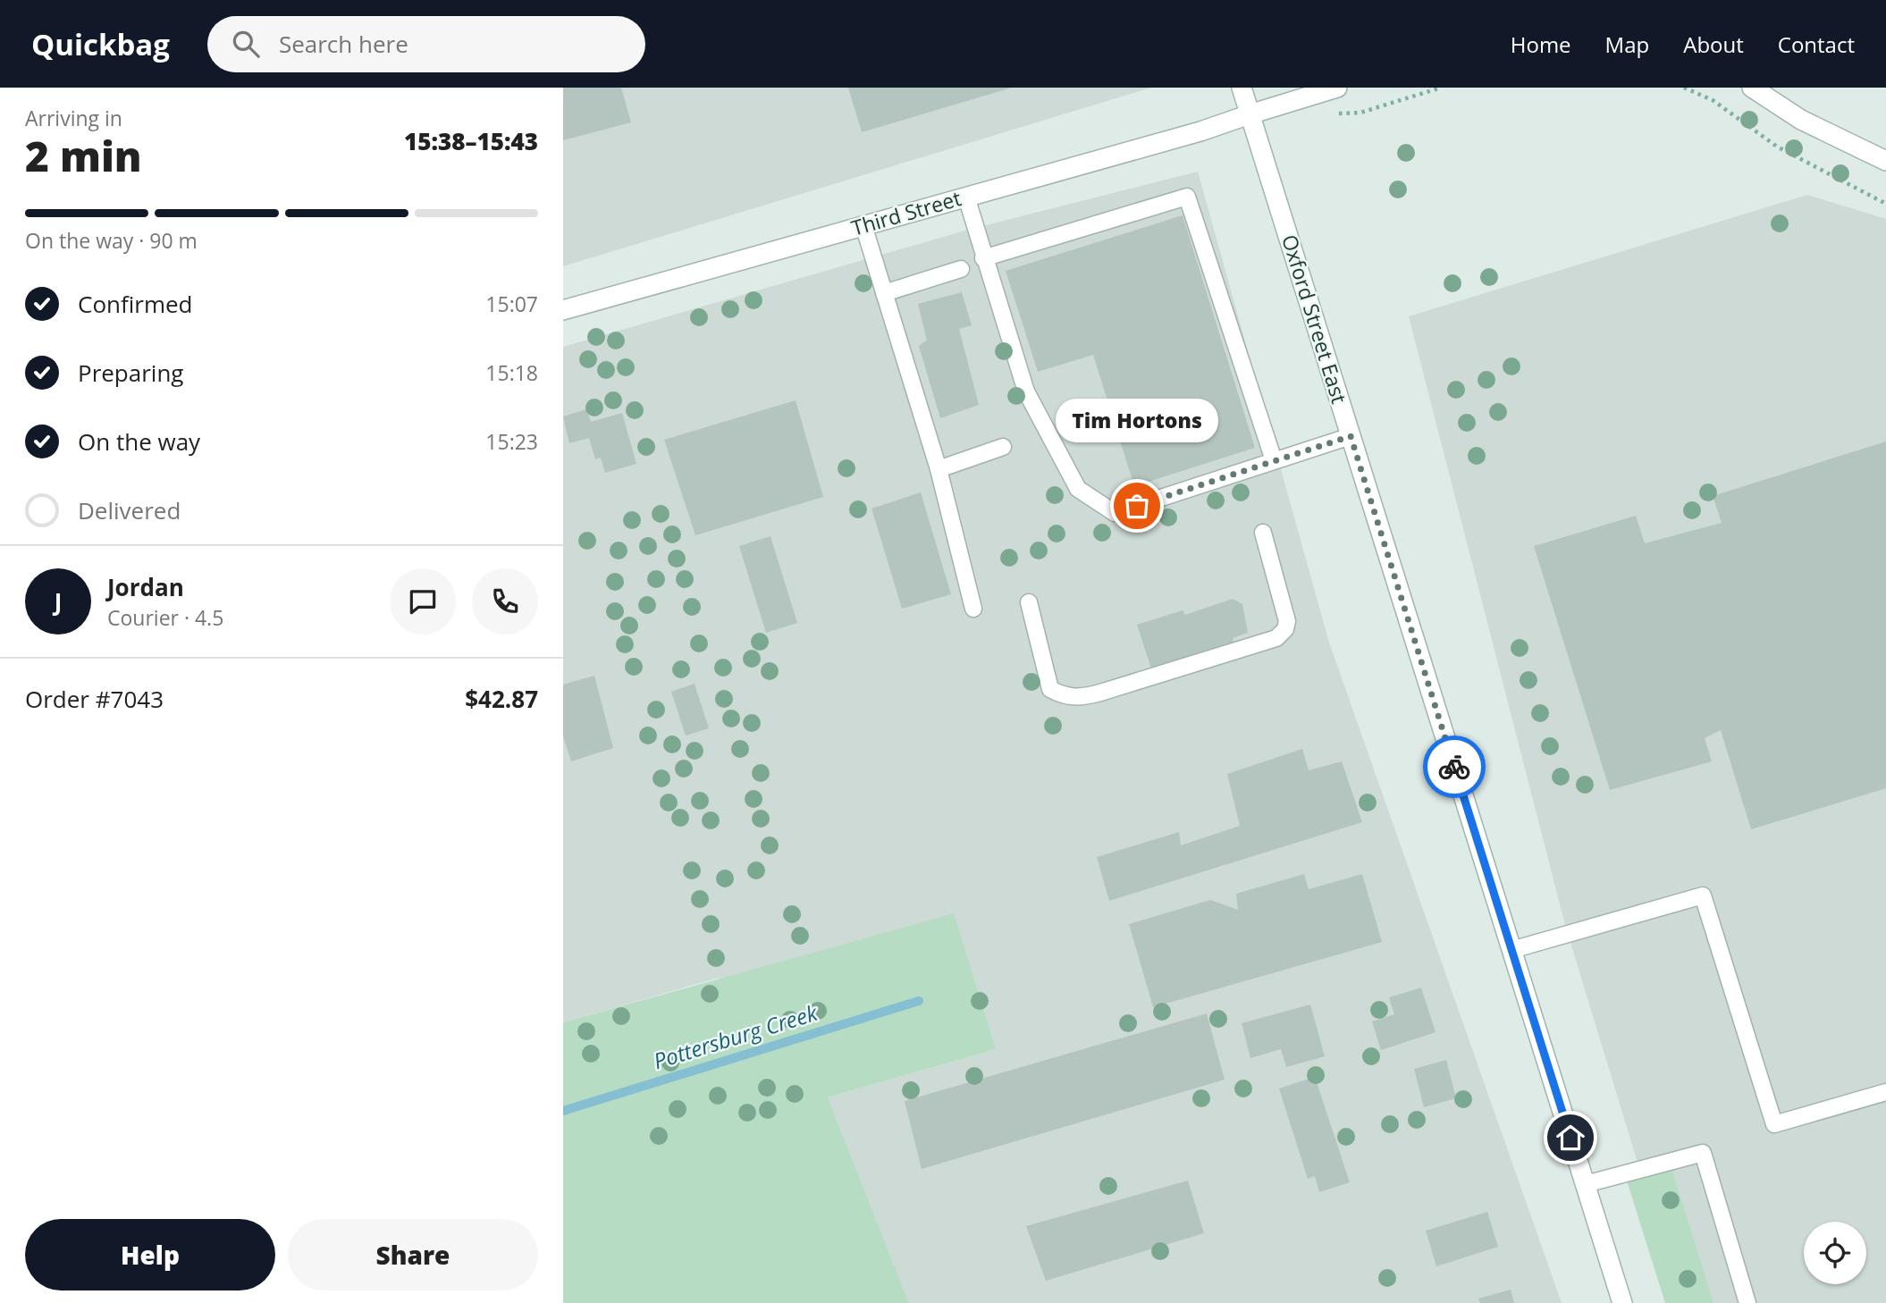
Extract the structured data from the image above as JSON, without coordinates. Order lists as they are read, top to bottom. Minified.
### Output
{"streets":{"main road":["Third Street","Oxford Street East"]},"crossings":[["Third Street","Oxford Street East"]],"water":["Pottersburg Creek"],"places":["Tim Hortons"],"page":{"header":"Quickbag","search":"Search here","nav":["Home","Map","About","Contact"],"heading":["2 min","Arriving in","15:38–15:43"],"panel":["Jordan","Courier · 4.5","Order #7043","$42.87"],"bar":"On the way · 90 m","list":[["Confirmed","15:07"],["Preparing","15:18"],["On the way","15:23"],"Delivered"],"bubble":"Tim Hortons","round":"J","buttons":["Help","Share"]}}
